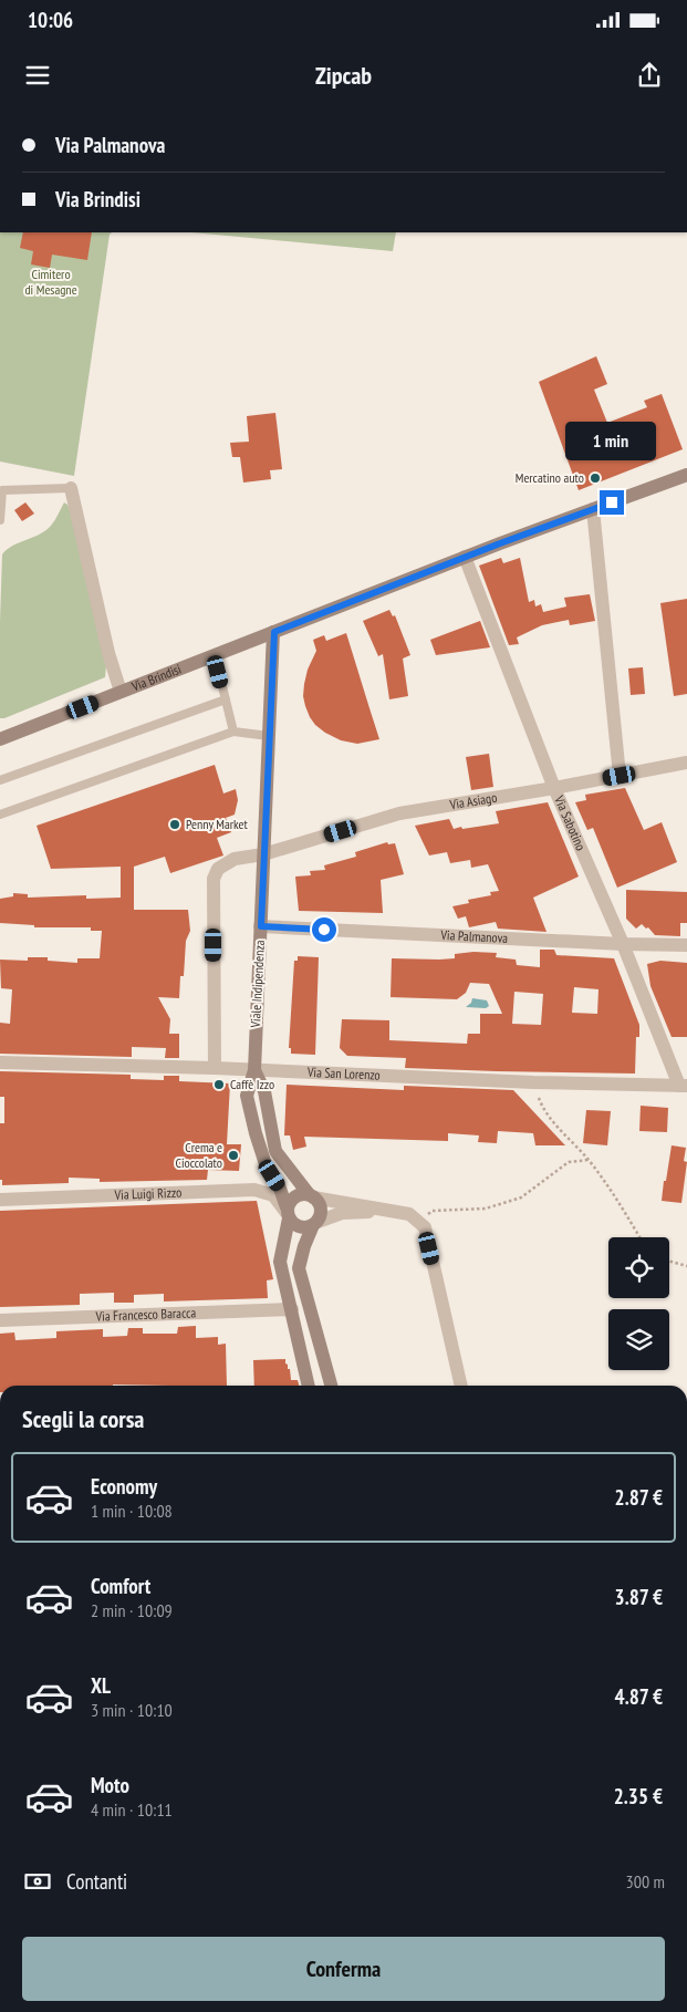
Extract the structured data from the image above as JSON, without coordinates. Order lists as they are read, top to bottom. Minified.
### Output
{"streets":{"main road":["Via Brindisi","Viale Indipendenza"],"street":["Via Asiago","Via Sabotino","Via Palmanova","Via San Lorenzo","Via Luigi Rizzo","Via Francesco Baracca"]},"crossings":[["Via Brindisi","Via Sabotino"],["Via Brindisi","Viale Indipendenza"],["Via Asiago","Via Sabotino"],["Via Asiago","Viale Indipendenza"],["Via Asiago","Via San Lorenzo"],["Via Sabotino","Via Palmanova"],["Via Sabotino","Via San Lorenzo"],["Via Palmanova","Viale Indipendenza"],["Viale Indipendenza","Via San Lorenzo"],["Viale Indipendenza","Via Luigi Rizzo"]],"parks":["Cimitero di Mesagne"],"places":["Mercatino auto","Penny Market","Caffè Izzo","Crema e Cioccolato"],"page":{"status":"10:06","header":"Zipcab","banner":["Via Palmanova","Via Brindisi"],"bubble":"1 min","heading":"Scegli la corsa","list":[{"name":"Economy","note":"1 min · 10:08","value":"2.87 €"},{"name":"Comfort","note":"2 min · 10:09","value":"3.87 €"},{"name":"XL","note":"3 min · 10:10","value":"4.87 €"},{"name":"Moto","note":"4 min · 10:11","value":"2.35 €"}],"pay":["Contanti","300 m"],"buttons":"Conferma"}}
